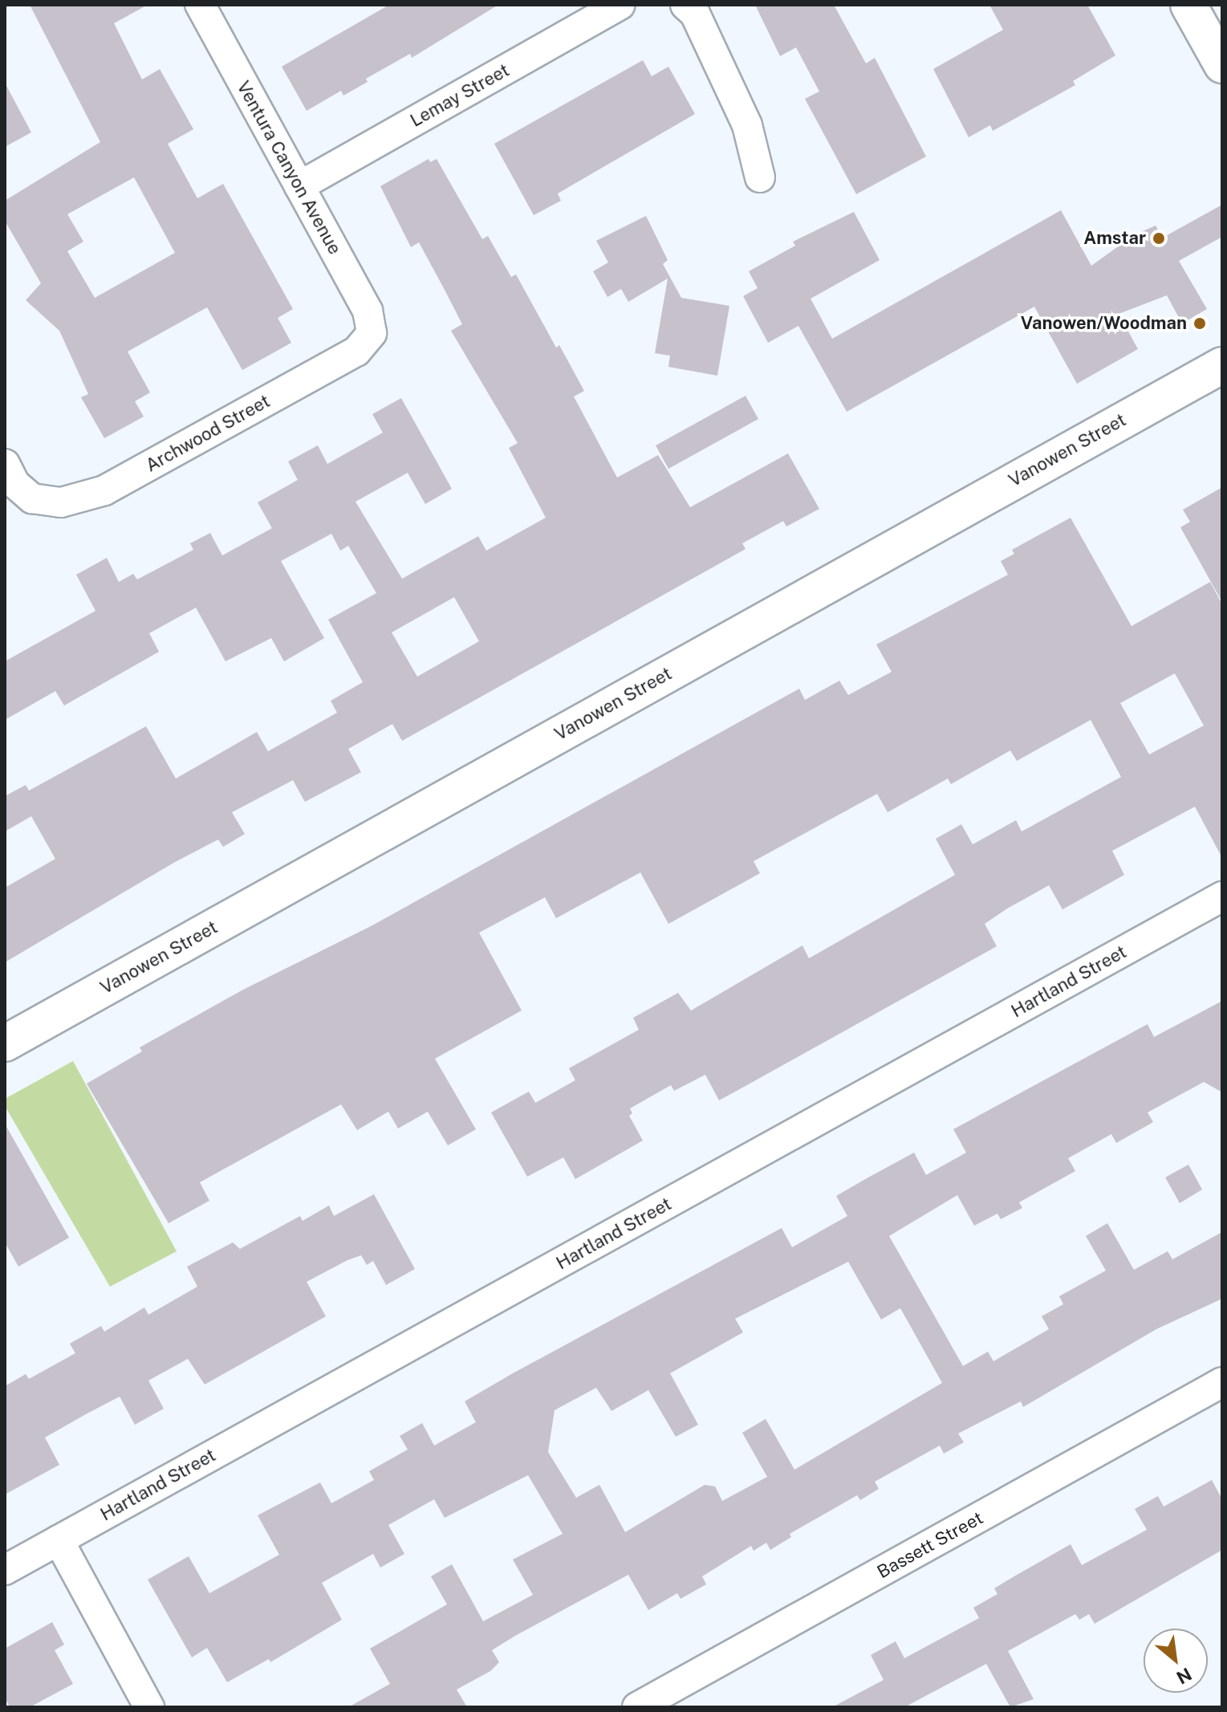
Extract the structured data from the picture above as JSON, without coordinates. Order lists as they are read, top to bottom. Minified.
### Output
{"streets":{"main road":["Vanowen Street"],"street":["Lemay Street","Ventura Canyon Avenue","Archwood Street","Hartland Street","Bassett Street"]},"crossings":[["Lemay Street","Ventura Canyon Avenue"],["Ventura Canyon Avenue","Archwood Street"]],"places":["Amstar","Vanowen/Woodman"],"north":"bottom right"}
